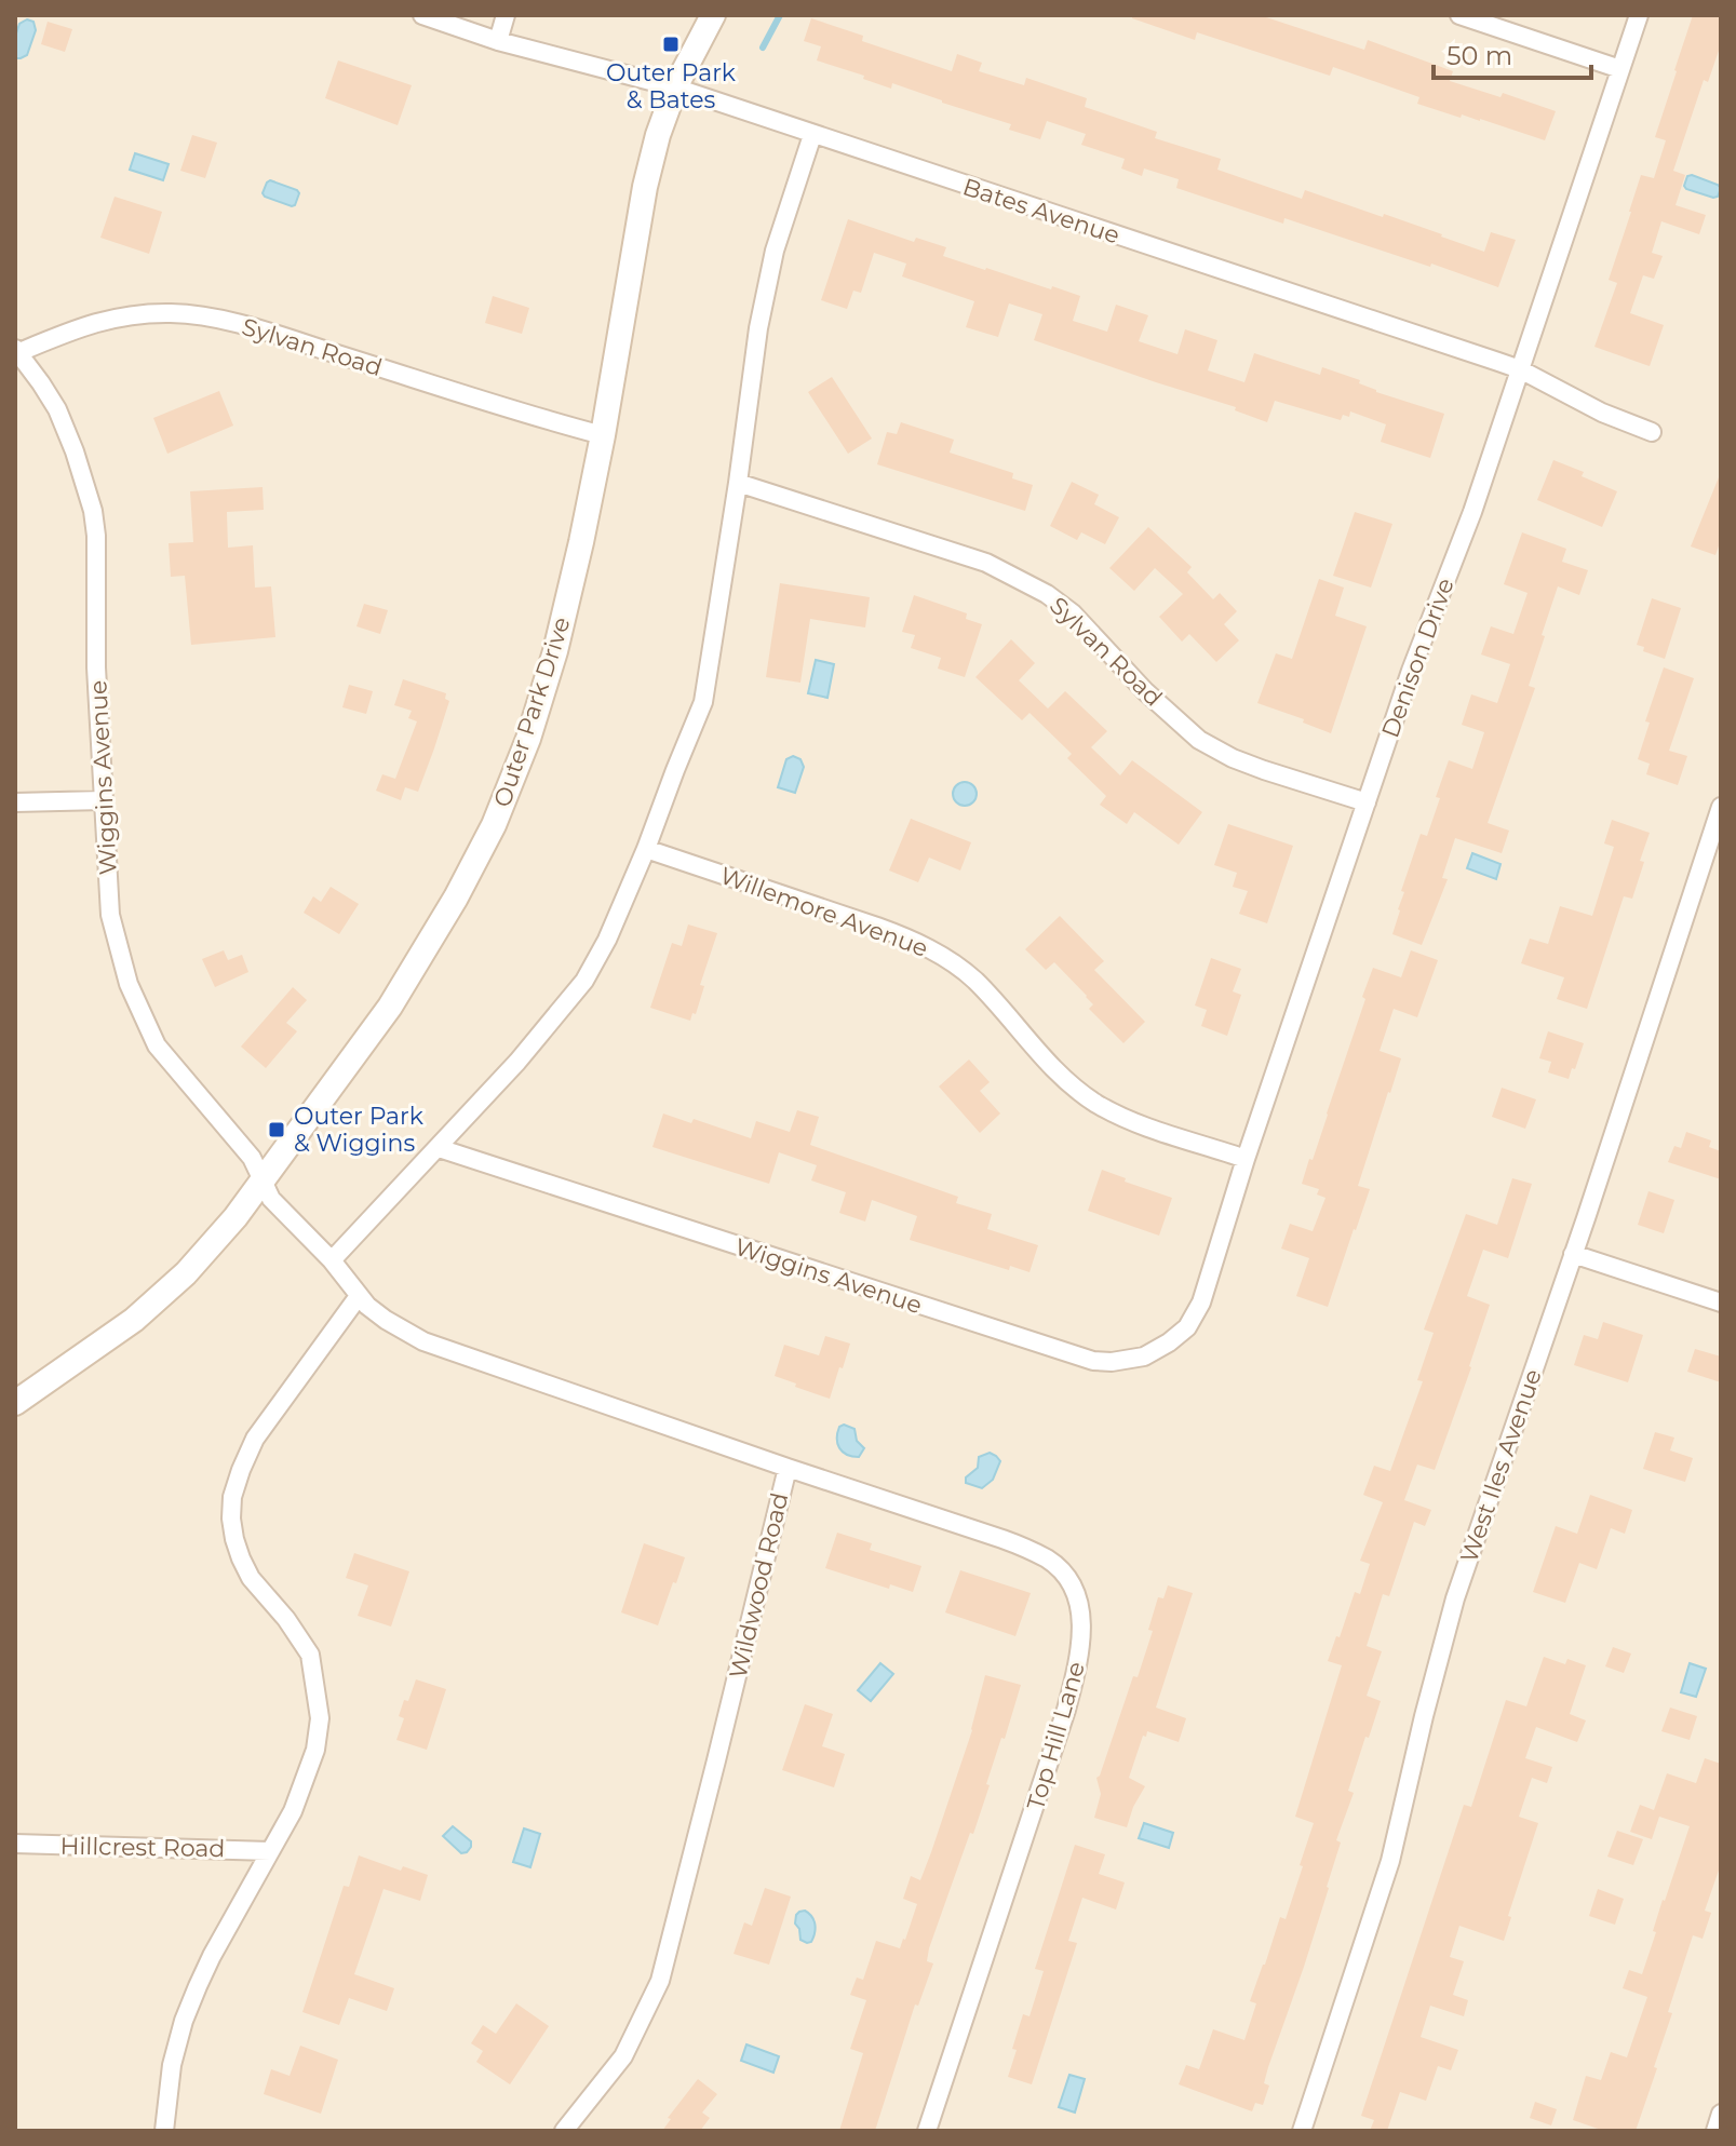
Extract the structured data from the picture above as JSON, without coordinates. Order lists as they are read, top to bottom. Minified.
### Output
{"streets":{"street":["Bates Avenue","Sylvan Road","Denison Drive","Outer Park Drive","Wiggins Avenue","Willemore Avenue","West Iles Avenue","Wildwood Road","Top Hill Lane","Hillcrest Road"]},"crossings":[["Bates Avenue","Denison Drive"],["Bates Avenue","Outer Park Drive"],["Sylvan Road","Denison Drive"],["Sylvan Road","Outer Park Drive"],["Sylvan Road","Wiggins Avenue"],["Denison Drive","Wiggins Avenue"],["Denison Drive","Willemore Avenue"],["Outer Park Drive","Wiggins Avenue"],["Outer Park Drive","Wildwood Road"],["Wiggins Avenue","Wildwood Road"],["Wildwood Road","Top Hill Lane"]],"places":{"transit":["Outer Park & Bates","Outer Park & Wiggins"]},"scale_bar":"50 m"}
